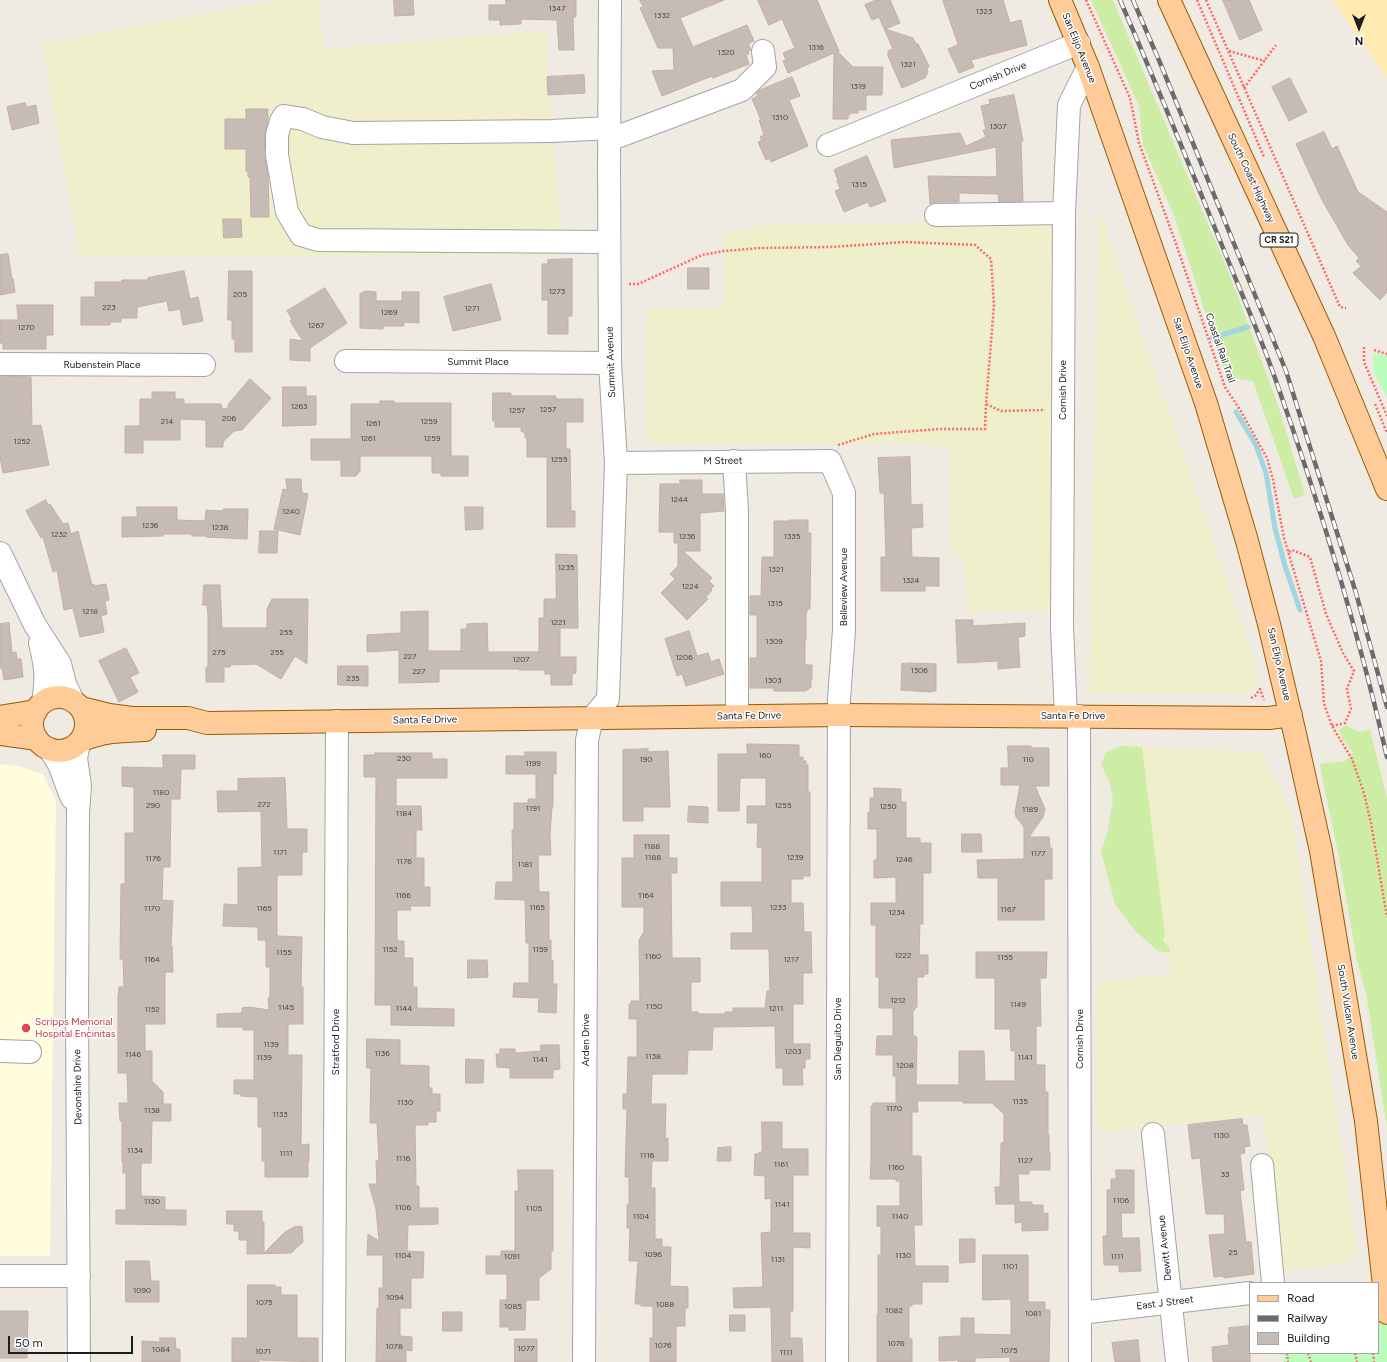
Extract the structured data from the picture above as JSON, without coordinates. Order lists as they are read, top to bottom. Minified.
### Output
{"streets":{"main road":["San Elijo Avenue","South Coast Highway","CR S21","Santa Fe Drive","South Vulcan Avenue"],"street":["Cornish Drive","Summit Place","Summit Avenue","Rubenstein Place","M Street","Belleview Avenue","San Dieguito Drive","Arden Drive","Stratford Drive","Devonshire Drive","Dewitt Avenue","East J Street"],"path":["Coastal Rail Trail"]},"crossings":[["San Elijo Avenue","Cornish Drive"],["San Elijo Avenue","Santa Fe Drive"],["San Elijo Avenue","South Vulcan Avenue"],["Cornish Drive","Santa Fe Drive"],["Cornish Drive","East J Street"],["Summit Place","Summit Avenue"],["Summit Avenue","M Street"],["Summit Avenue","Santa Fe Drive"],["Summit Avenue","Arden Drive"],["M Street","Belleview Avenue"],["Belleview Avenue","Santa Fe Drive"],["Belleview Avenue","San Dieguito Drive"],["Santa Fe Drive","South Vulcan Avenue"],["Santa Fe Drive","San Dieguito Drive"],["Santa Fe Drive","Arden Drive"],["Santa Fe Drive","Stratford Drive"],["Santa Fe Drive","Devonshire Drive"],["Dewitt Avenue","East J Street"]],"places":["Scripps Memorial Hospital Encinitas"],"house_numbers":["1347","1323","1332","1316","1320","1321","1319","1310","1307","1315","1273","205","223","1271","1269","1267","1270","1263","1257","1257","206","214","1259","1261","1261","1259","1252","1255","1244","1240","1236","1238","1232","1236","1335","1235","1321","1324","1224","1315","1218","1221","255","1309","275","255","227","1206","1207","1306","227","235","1303","160","230","190","110","1199","1180","272","290","1255","1250","1191","1189","1184","1188","1171","1177","1188","1239","1176","1246","1176","1181","1166","1164","1165","1233","1170","1165","1167","1234","1152","1159","1155","1222","1160","1155","1164","1217","1212","1149","1150","1145","1144","1211","1152","1139","1203","1136","1146","1138","1139","1141","1141","1208","1135","1130","1170","1138","1133","1130","1134","1111","1116","1116","1127","1161","1160","33","1106","1130","1141","1106","1105","1104","1140","25","1096","1104","1130","1091","1111","1131","1101","1090","1094","1075","1088","1085","1082","1081","1076","1076","1078","1077","1084","1075","1071","1111"],"legend":["Road","Railway","Building"],"scale_bar":"50 m","north":"bottom"}
